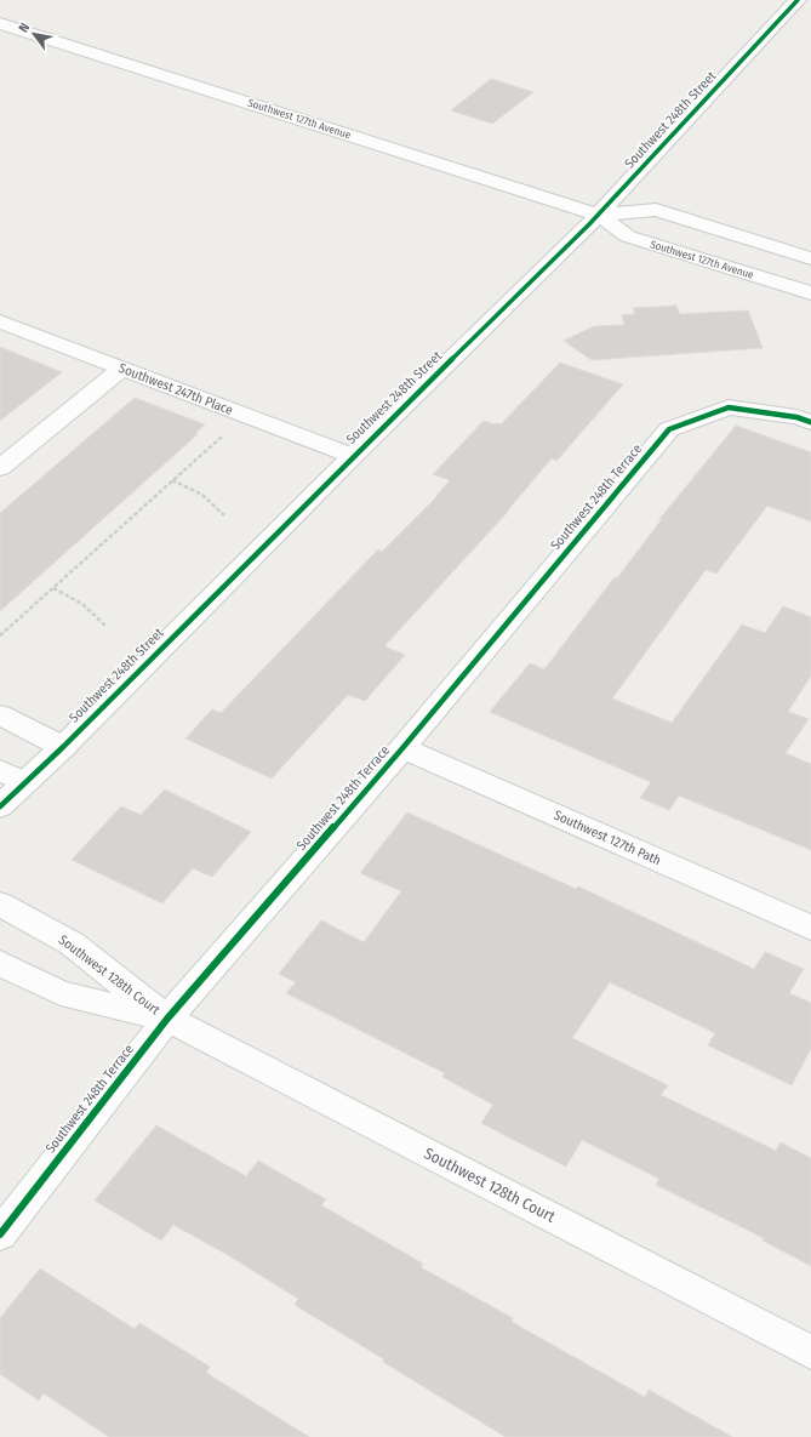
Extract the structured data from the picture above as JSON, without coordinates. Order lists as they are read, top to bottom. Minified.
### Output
{"streets":{"street":["Southwest 127th Avenue","Southwest 248th Street","Southwest 247th Place","Southwest 248th Terrace","Southwest 127th Path","Southwest 128th Court"]},"crossings":[["Southwest 127th Avenue","Southwest 248th Street"],["Southwest 248th Street","Southwest 247th Place"],["Southwest 248th Terrace","Southwest 127th Path"],["Southwest 248th Terrace","Southwest 128th Court"]],"north":"top left"}
